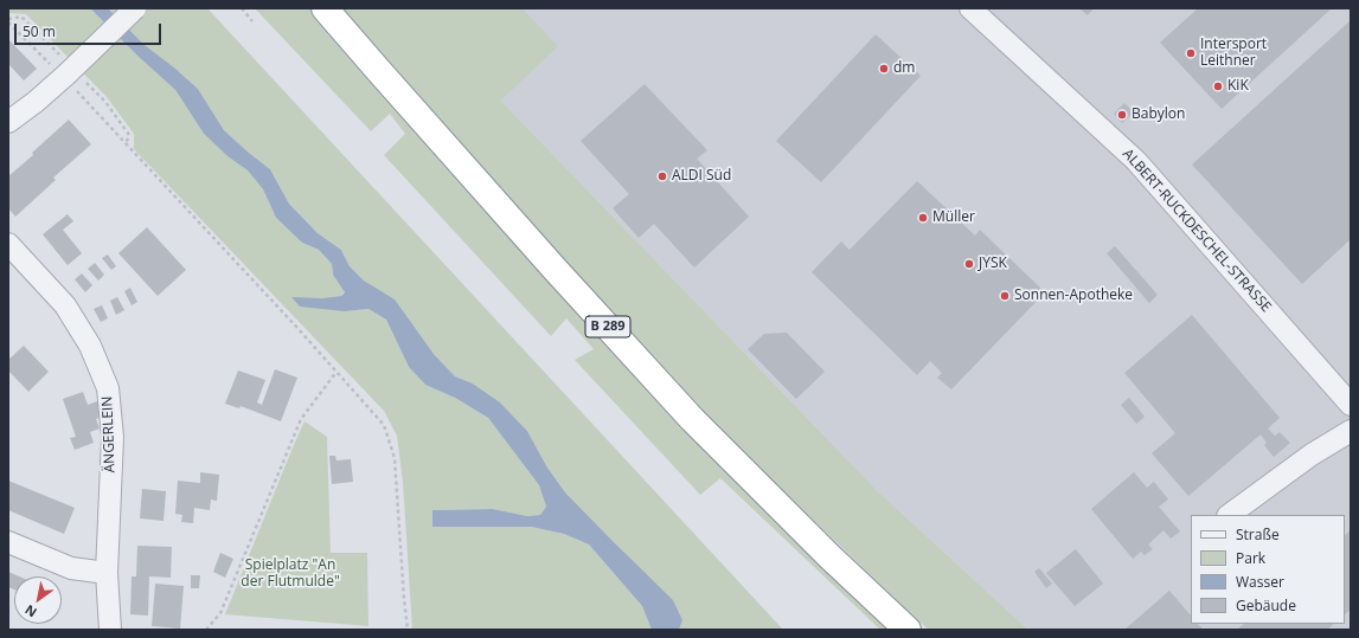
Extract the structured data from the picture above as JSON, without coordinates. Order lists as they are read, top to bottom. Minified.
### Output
{"streets":{"highway":["B 289"],"street":["ALBERT-RUCKDESCHEL-STRASSE","ÄNGERLEIN"]},"parks":["Spielplatz \"An der Flutmulde\""],"places":["Intersport Leithner","dm","KiK","Babylon","ALDI Süd","Müller","JYSK","Sonnen-Apotheke"],"legend":["Straße","Park","Wasser","Gebäude"],"scale_bar":"50 m","north":"bottom left"}
